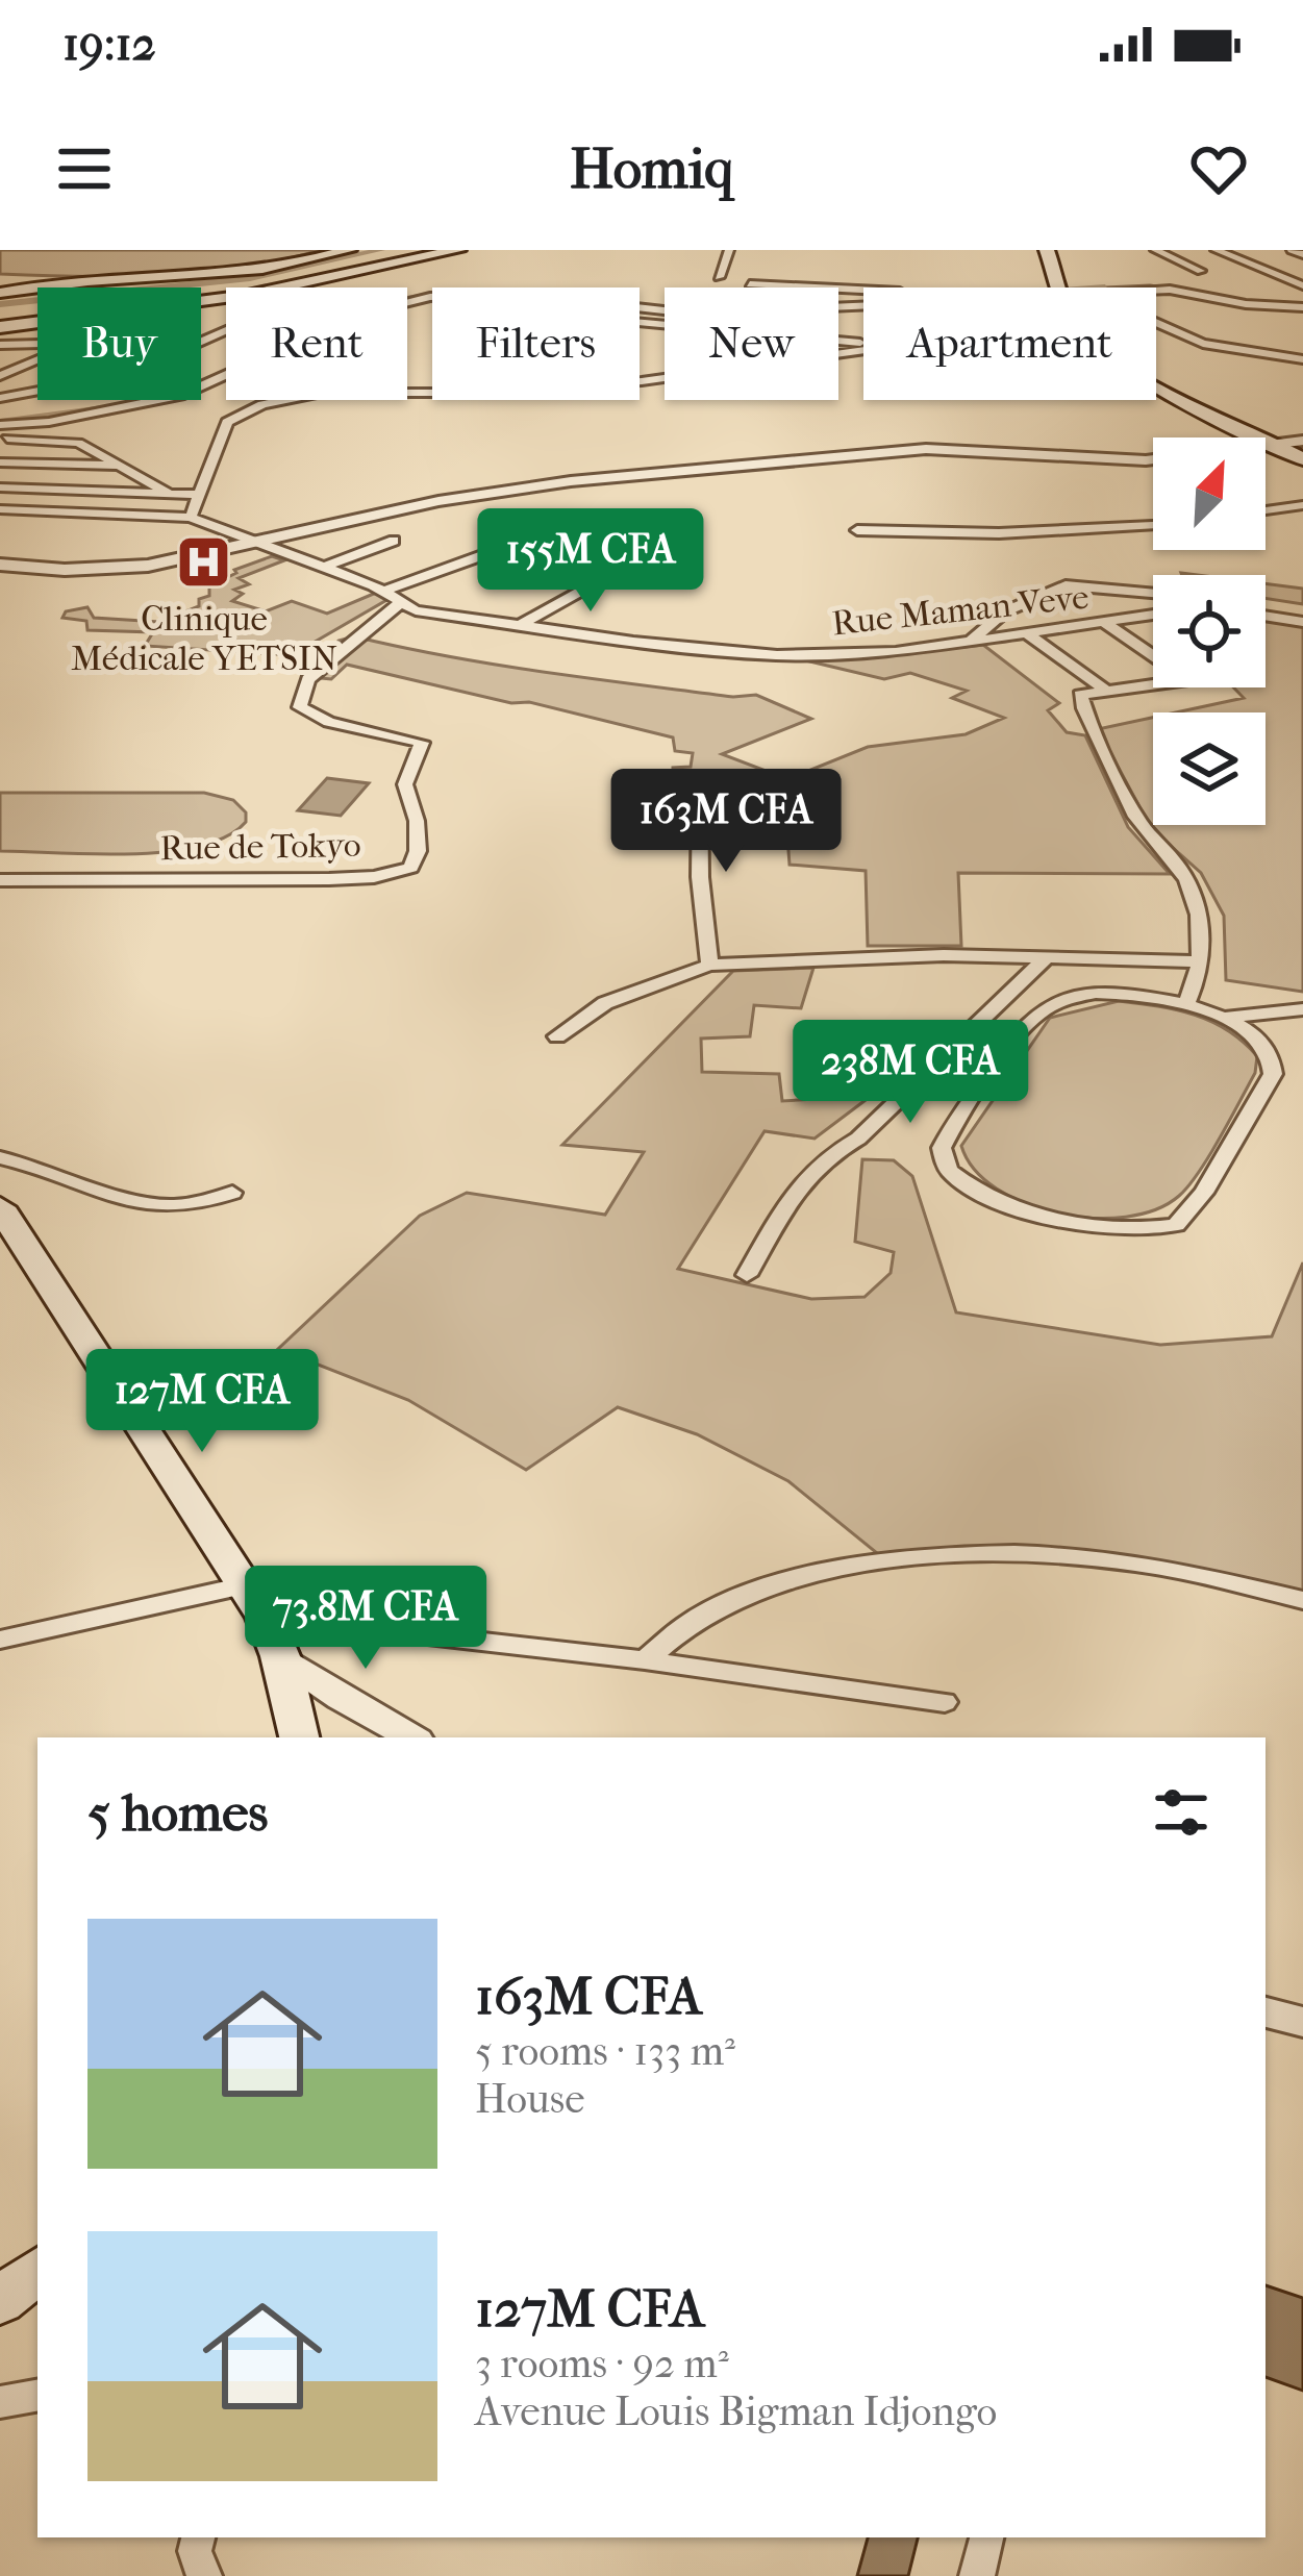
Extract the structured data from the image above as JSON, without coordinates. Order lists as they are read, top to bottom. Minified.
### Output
{"streets":{"street":["Rue Maman Veve","Rue de Tokyo"]},"crossings":[["Rue Maman Veve","Rue de Tokyo"]],"places":{"hospital":["Clinique Médicale YETSIN"]},"north":"top right","page":{"status":"19:12","header":"Homiq","chip":["Buy","Rent","Filters","New","Apartment"],"price":["155M CFA","163M CFA","238M CFA","127M CFA","73.8M CFA"],"heading":"5 homes","list":[{"name":"163M CFA","note":"5 rooms · 133 m² · House"},{"name":"127M CFA","note":"3 rooms · 92 m² · Avenue Louis Bigman Idjongo"}]}}
